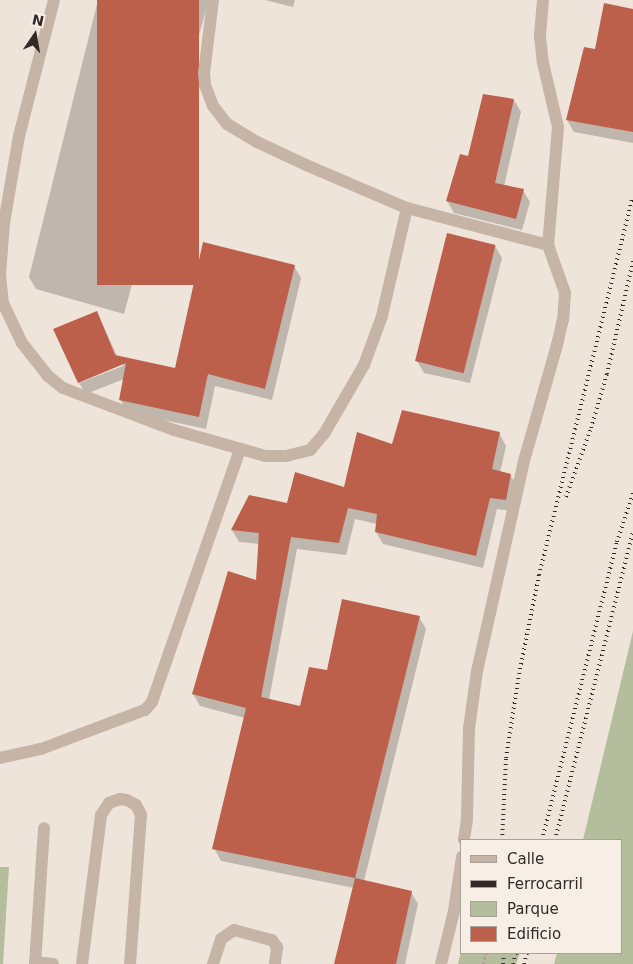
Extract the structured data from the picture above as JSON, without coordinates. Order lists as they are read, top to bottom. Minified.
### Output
{"legend":["Calle","Ferrocarril","Parque","Edificio"],"north":"top"}
